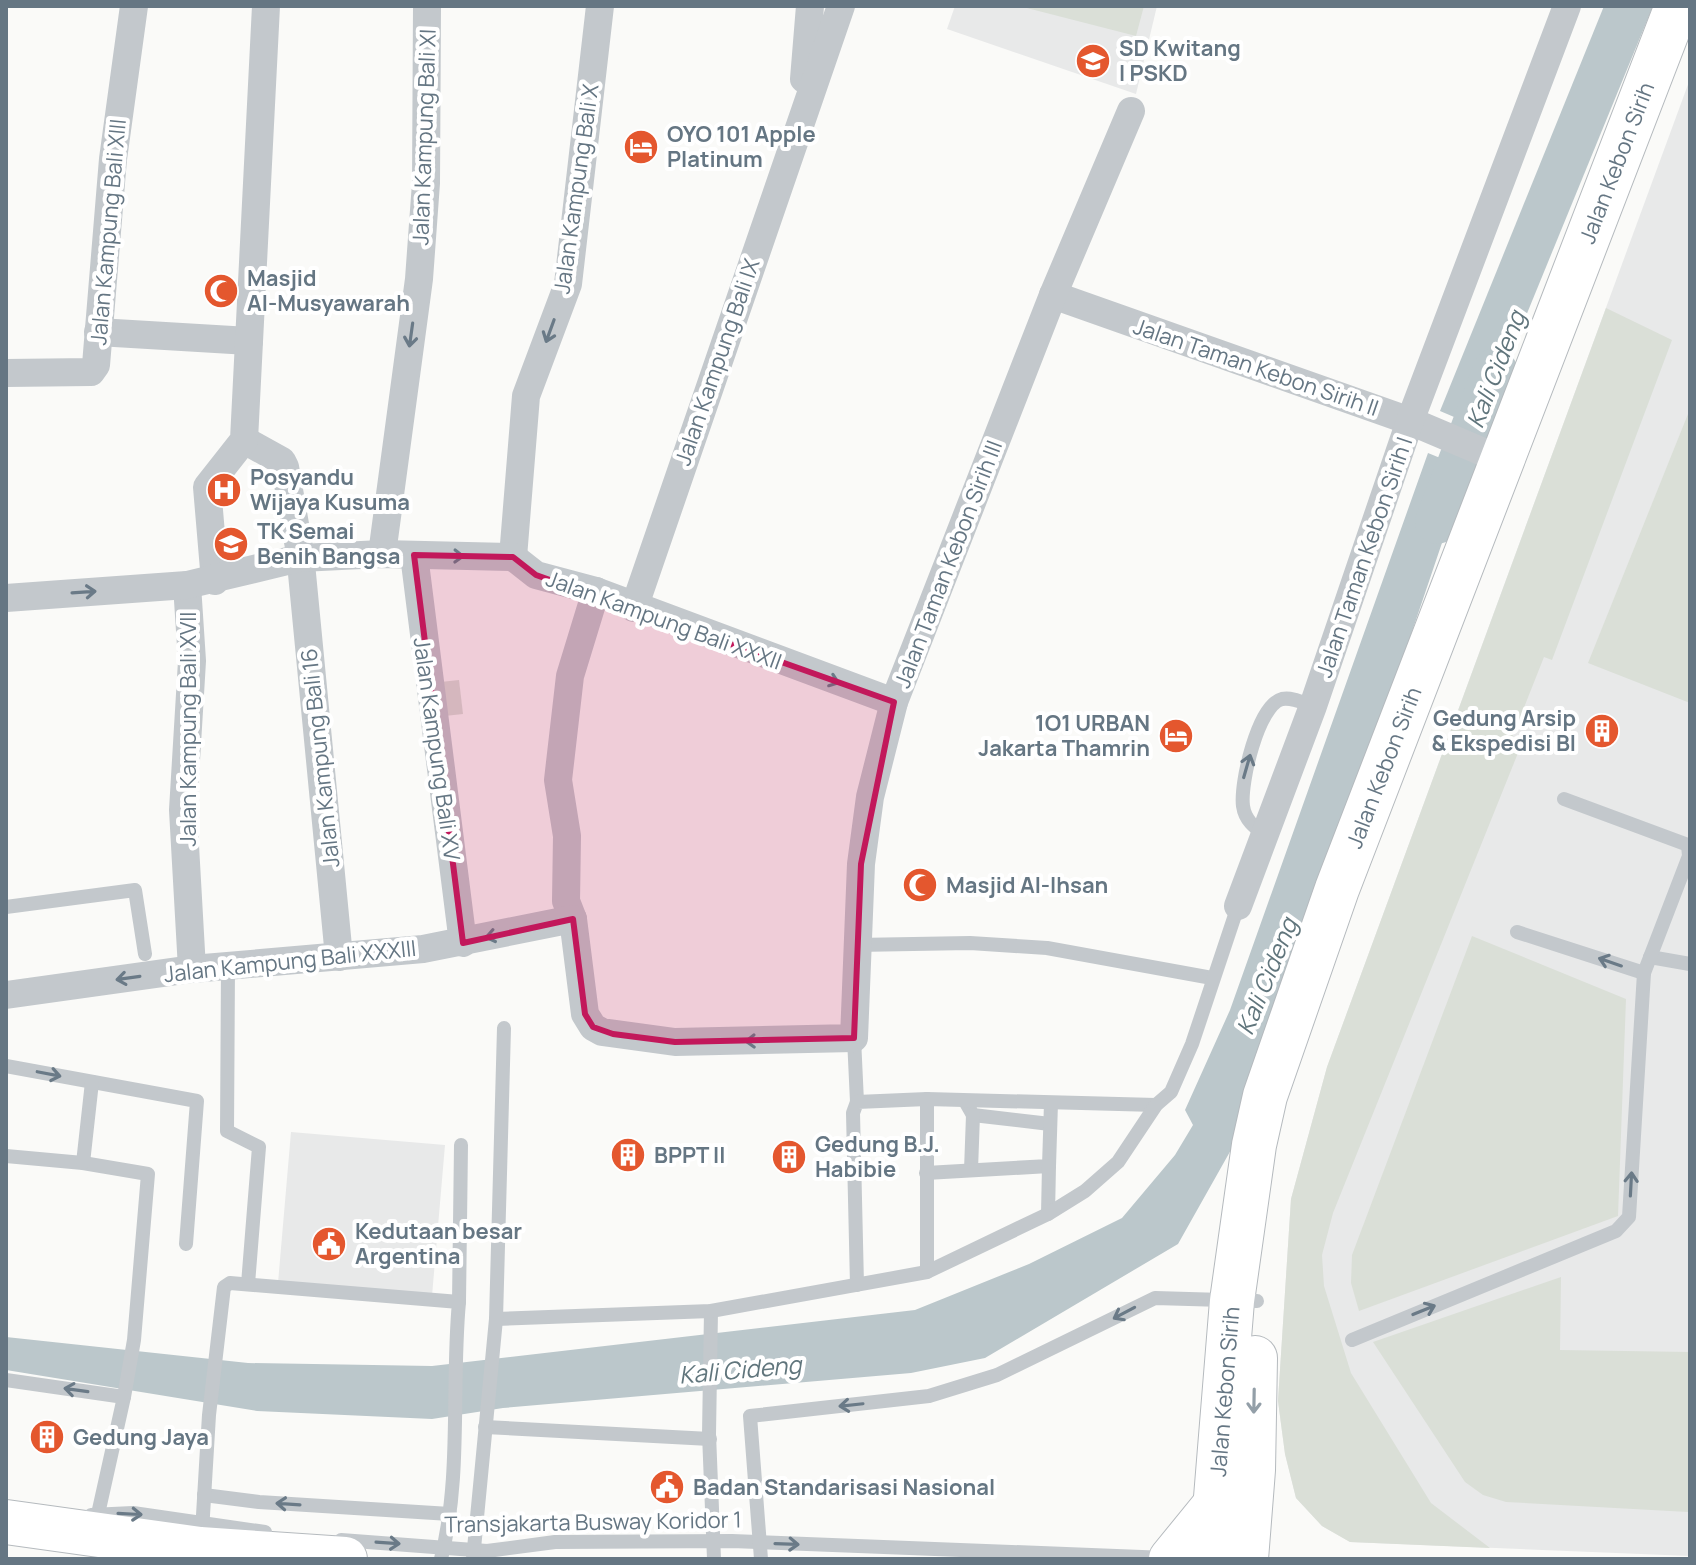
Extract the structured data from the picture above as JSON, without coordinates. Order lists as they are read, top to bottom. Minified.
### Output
{"streets":{"main road":["Jalan Kebon Sirih"],"street":["Jalan Kampung Bali XI","Jalan Kampung Bali X","Jalan Kampung Bali XIII","Jalan Kampung Bali IX","Jalan Taman Kebon Sirih II","Jalan Taman Kebon Sirih I","Jalan Taman Kebon Sirih III","Jalan Kampung Bali XXXII","Jalan Kampung Bali XVII","Jalan Kampung Bali XV","Jalan Kampung Bali 16","Jalan Kampung Bali XXXIII"],"lane":["Transjakarta Busway Koridor 1"]},"crossings":[["Jalan Kebon Sirih","Jalan Taman Kebon Sirih II"],["Jalan Kampung Bali X","Jalan Kampung Bali XXXII"],["Jalan Kampung Bali IX","Jalan Kampung Bali XXXII"],["Jalan Taman Kebon Sirih II","Jalan Taman Kebon Sirih I"],["Jalan Taman Kebon Sirih II","Jalan Taman Kebon Sirih III"],["Jalan Taman Kebon Sirih III","Jalan Kampung Bali XXXII"],["Jalan Kampung Bali XVII","Jalan Kampung Bali 16"],["Jalan Kampung Bali XVII","Jalan Kampung Bali XXXIII"],["Jalan Kampung Bali XV","Jalan Kampung Bali XXXIII"],["Jalan Kampung Bali 16","Jalan Kampung Bali XXXIII"]],"one_way":["Jalan Kampung Bali X","Jalan Kampung Bali XXXII","Jalan Kampung Bali XXXIII","Transjakarta Busway Koridor 1"],"water":["Kali Cideng"],"places":{"school or university":["SD Kwitang I PSKD","TK Semai Benih Bangsa"],"hotel":["OYO 101 Apple Platinum","1O1 URBAN Jakarta Thamrin"],"mosque":["Masjid Al-Musyawarah","Masjid Al-Ihsan"],"hospital":["Posyandu Wijaya Kusuma"],"building":["Gedung Arsip & Ekspedisi BI","BPPT II","Gedung B.J. Habibie","Gedung Jaya"],"public building":["Kedutaan besar Argentina","Badan Standarisasi Nasional"]}}
